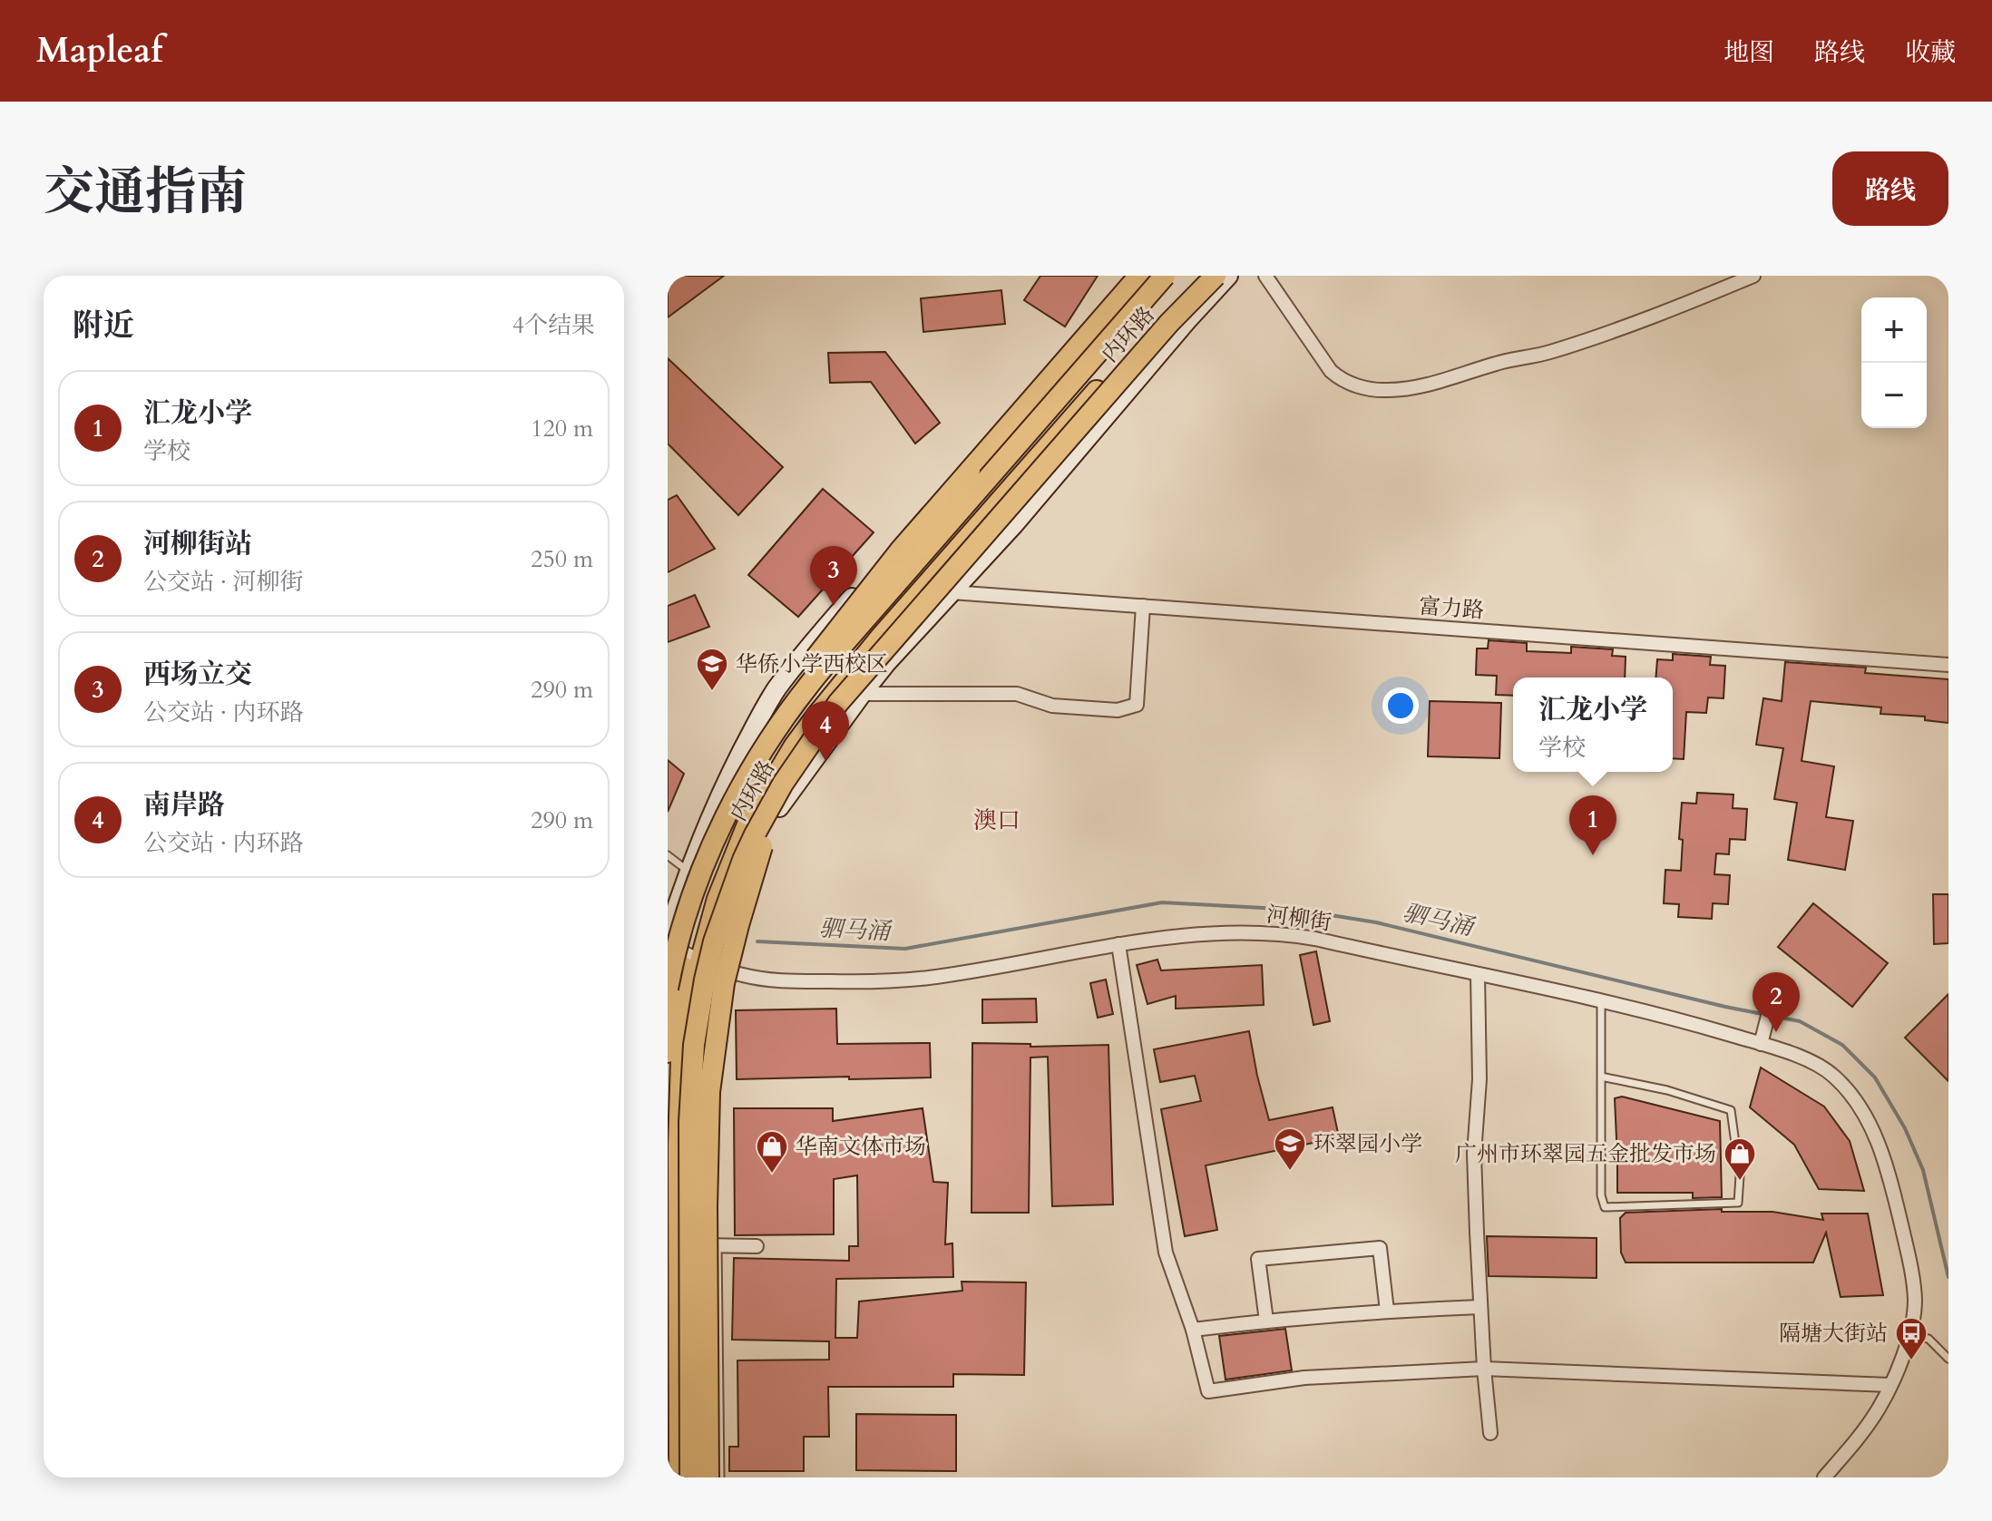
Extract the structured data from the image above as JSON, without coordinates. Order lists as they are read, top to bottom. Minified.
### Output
{"streets":{"main road":["内环路"],"street":["富力路","河柳街"]},"districts":["澳口"],"water":["驷马涌"],"places":{"school or university":["华侨小学西校区","环翠园小学"],"shop":["华南文体市场","广州市环翠园五金批发市场"],"bus stop":["隔塘大街站"]},"page":{"header":"Mapleaf","nav":["地图","路线","收藏"],"title":"交通指南","buttons":"路线","heading":["附近","4个结果"],"map_buttons":["+","−"],"list":[{"mark":"1","name":"汇龙小学","note":"学校","value":"120 m"},{"mark":"2","name":"河柳街站","note":"公交站 · 河柳街","value":"250 m"},{"mark":"3","name":"西场立交","note":"公交站 · 内环路","value":"290 m"},{"mark":"4","name":"南岸路","note":"公交站 · 内环路","value":"290 m"}],"pins":["3","4","1","2"],"popup":["汇龙小学","学校"]}}
